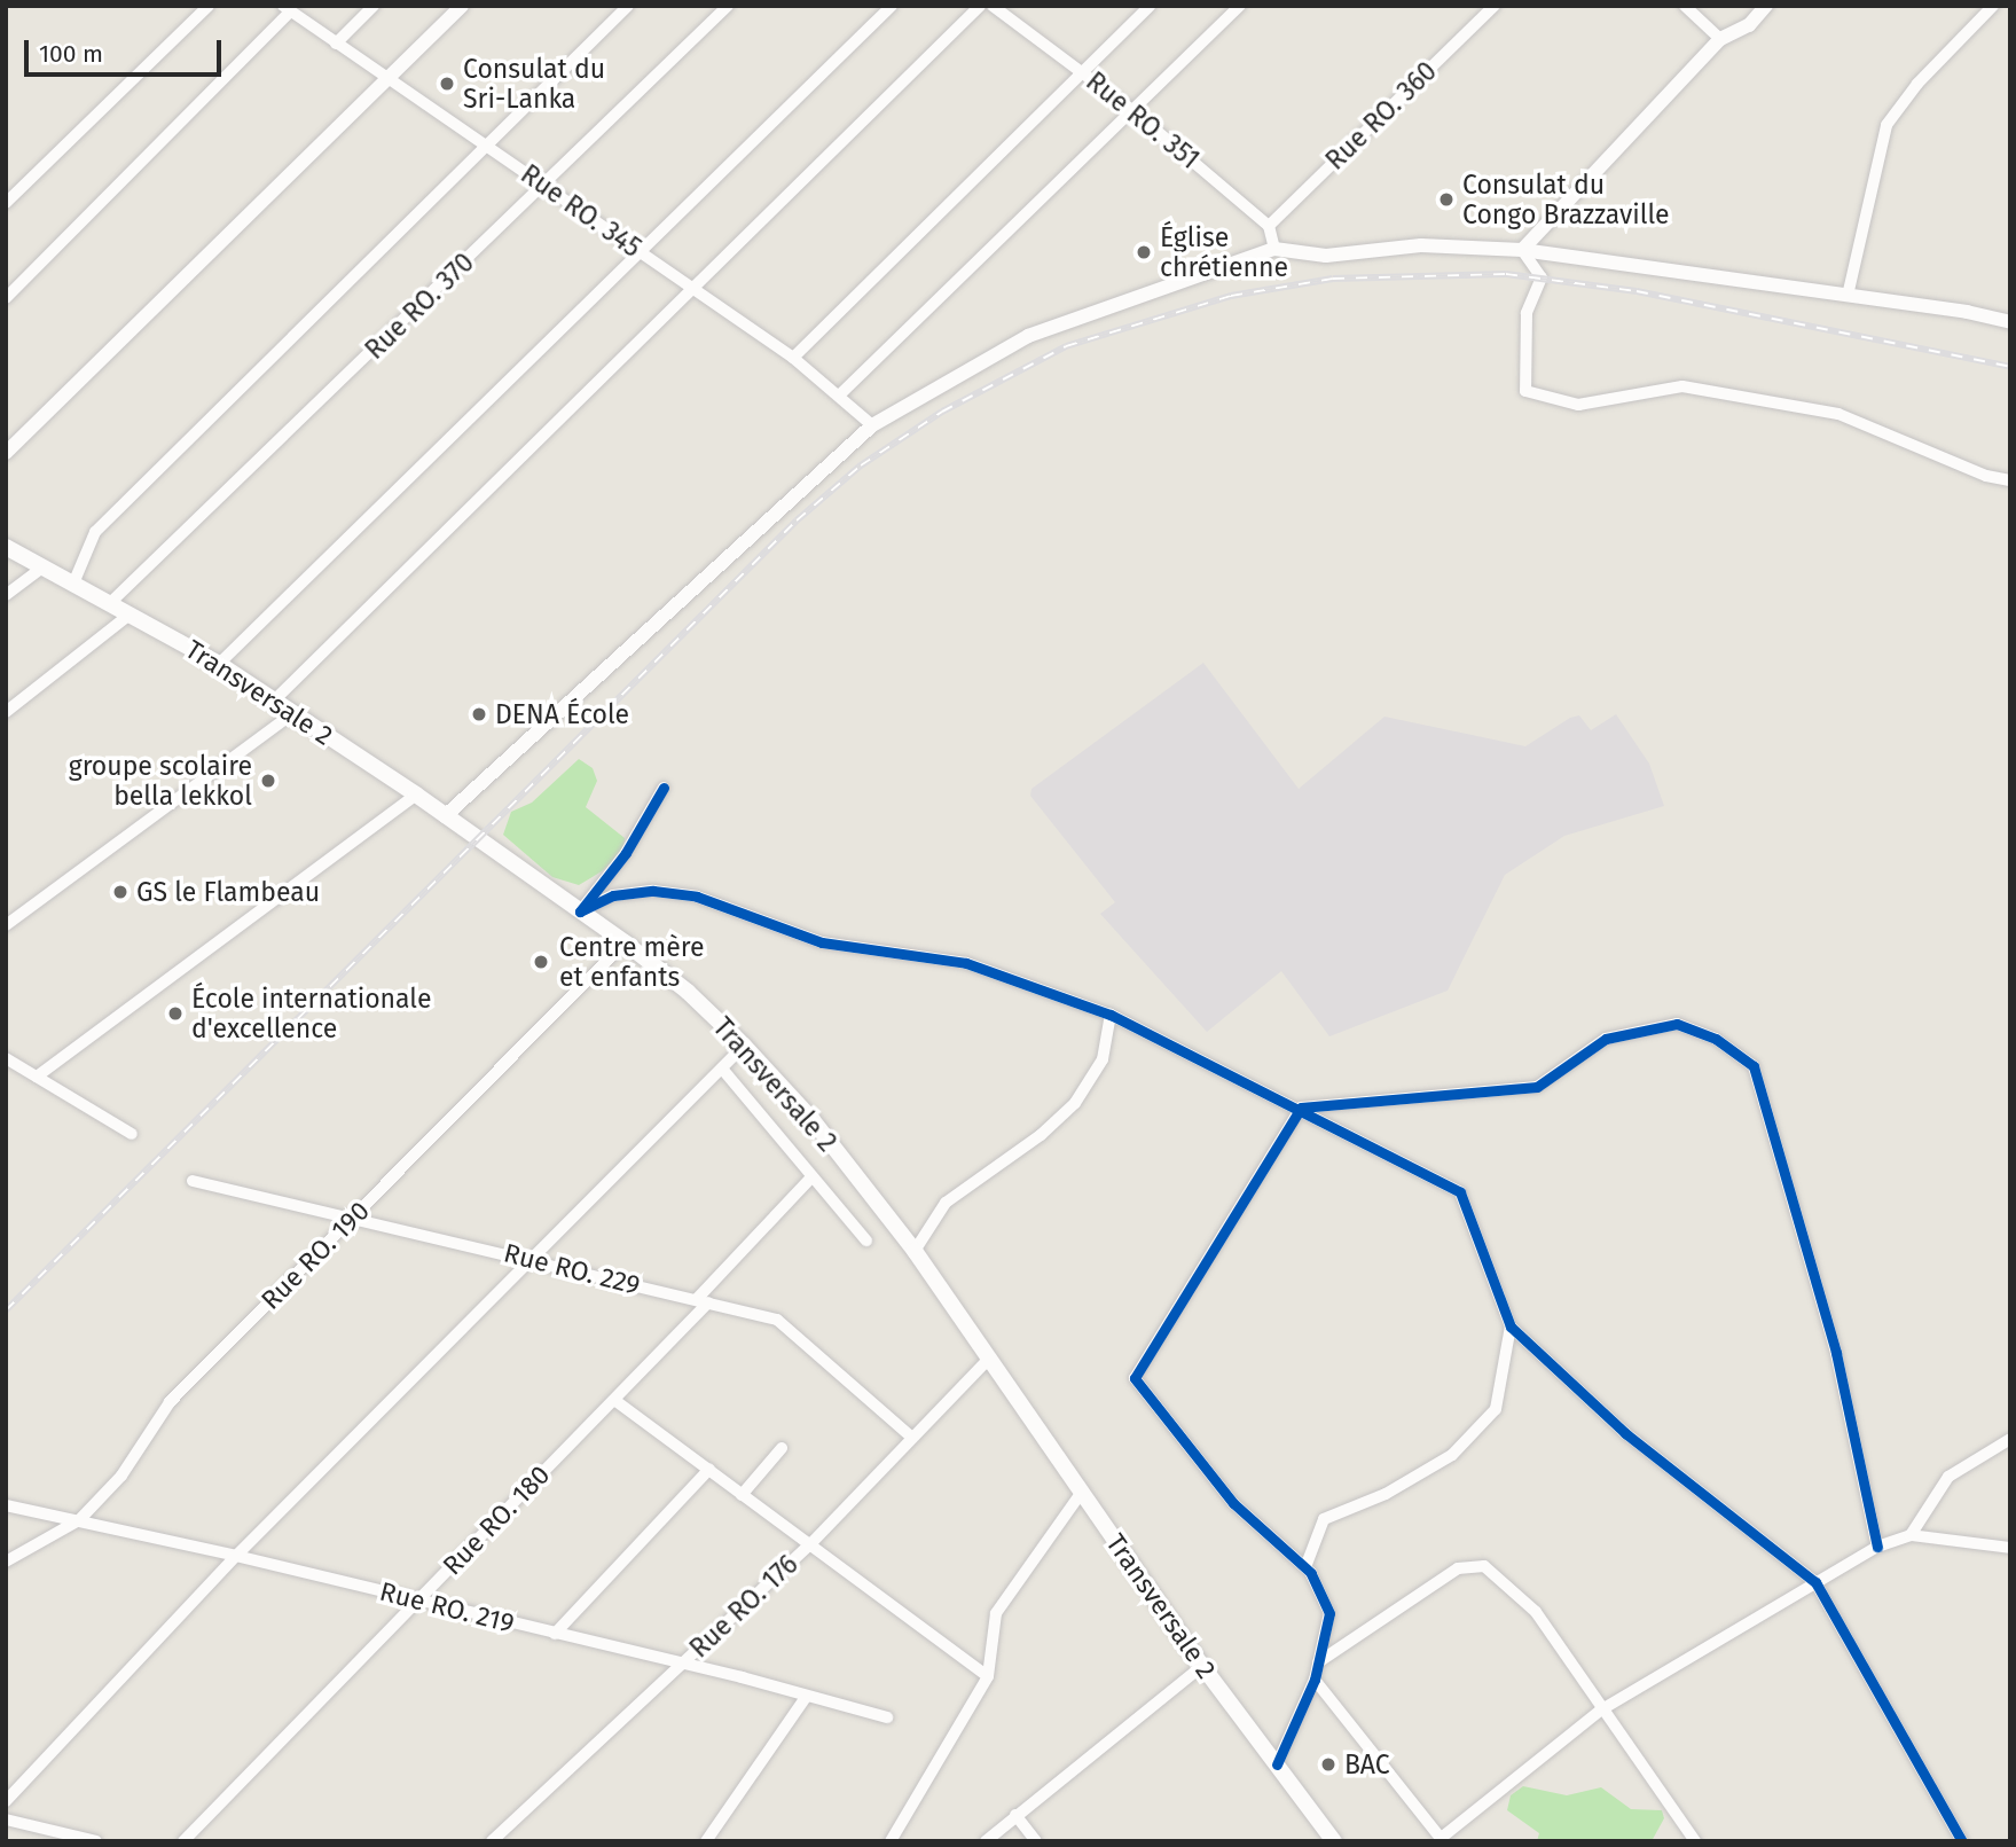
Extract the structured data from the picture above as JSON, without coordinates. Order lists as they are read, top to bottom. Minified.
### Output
{"streets":{"main road":["Transversale 2"],"street":["Rue RO. 360","Rue RO. 351","Rue RO. 345","Rue RO. 370","Rue RO. 190","Rue RO. 229","Rue RO. 180","Rue RO. 176","Rue RO. 219"]},"crossings":[["Rue RO. 360","Rue RO. 351"],["Rue RO. 345","Rue RO. 370"],["Rue RO. 370","Transversale 2"],["Transversale 2","Rue RO. 190"],["Transversale 2","Rue RO. 176"],["Rue RO. 190","Rue RO. 229"],["Rue RO. 190","Rue RO. 219"],["Rue RO. 229","Rue RO. 180"],["Rue RO. 229","Rue RO. 176"],["Rue RO. 180","Rue RO. 219"],["Rue RO. 176","Rue RO. 219"]],"places":["Consulat du Sri-Lanka","Consulat du Congo Brazzaville","Église chrétienne","DENA École","groupe scolaire bella lekkol","GS le Flambeau","Centre mère et enfants","École internationale d'excellence","BAC"],"scale_bar":"100 m"}
